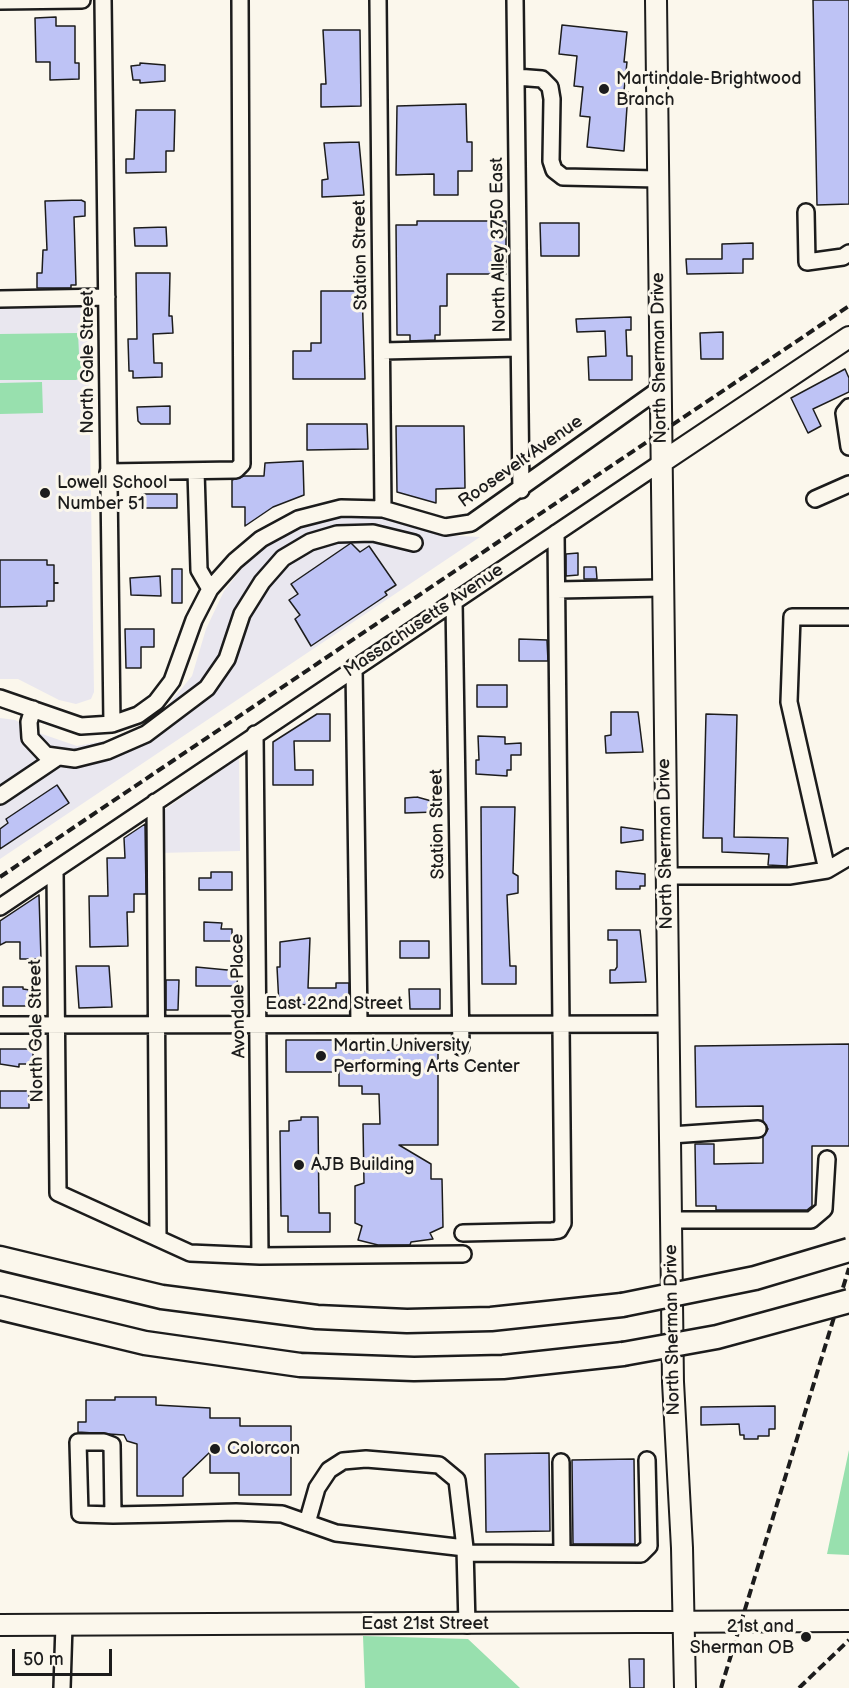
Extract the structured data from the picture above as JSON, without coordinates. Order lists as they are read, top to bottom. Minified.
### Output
{"streets":{"main road":["North Sherman Drive","Massachusetts Avenue","East 21st Street"],"street":["North Alley 3750 East","Station Street","North Gale Street","Roosevelt Avenue","Avondale Place","East 22nd Street"]},"crossings":[["North Alley 3750 East","Roosevelt Avenue"],["Station Street","Roosevelt Avenue"],["Station Street","Massachusetts Avenue"],["Station Street","East 22nd Street"],["North Sherman Drive","Roosevelt Avenue"],["North Sherman Drive","Massachusetts Avenue"],["North Sherman Drive","East 22nd Street"],["North Sherman Drive","East 21st Street"],["North Gale Street","Roosevelt Avenue"],["North Gale Street","Massachusetts Avenue"],["North Gale Street","East 22nd Street"],["Massachusetts Avenue","Avondale Place"],["Avondale Place","East 22nd Street"]],"places":["Martindale-Brightwood Branch","Lowell School Number 51","Martin University Performing Arts Center","AJB Building","Colorcon","21st and Sherman OB"],"scale_bar":"50 m"}
